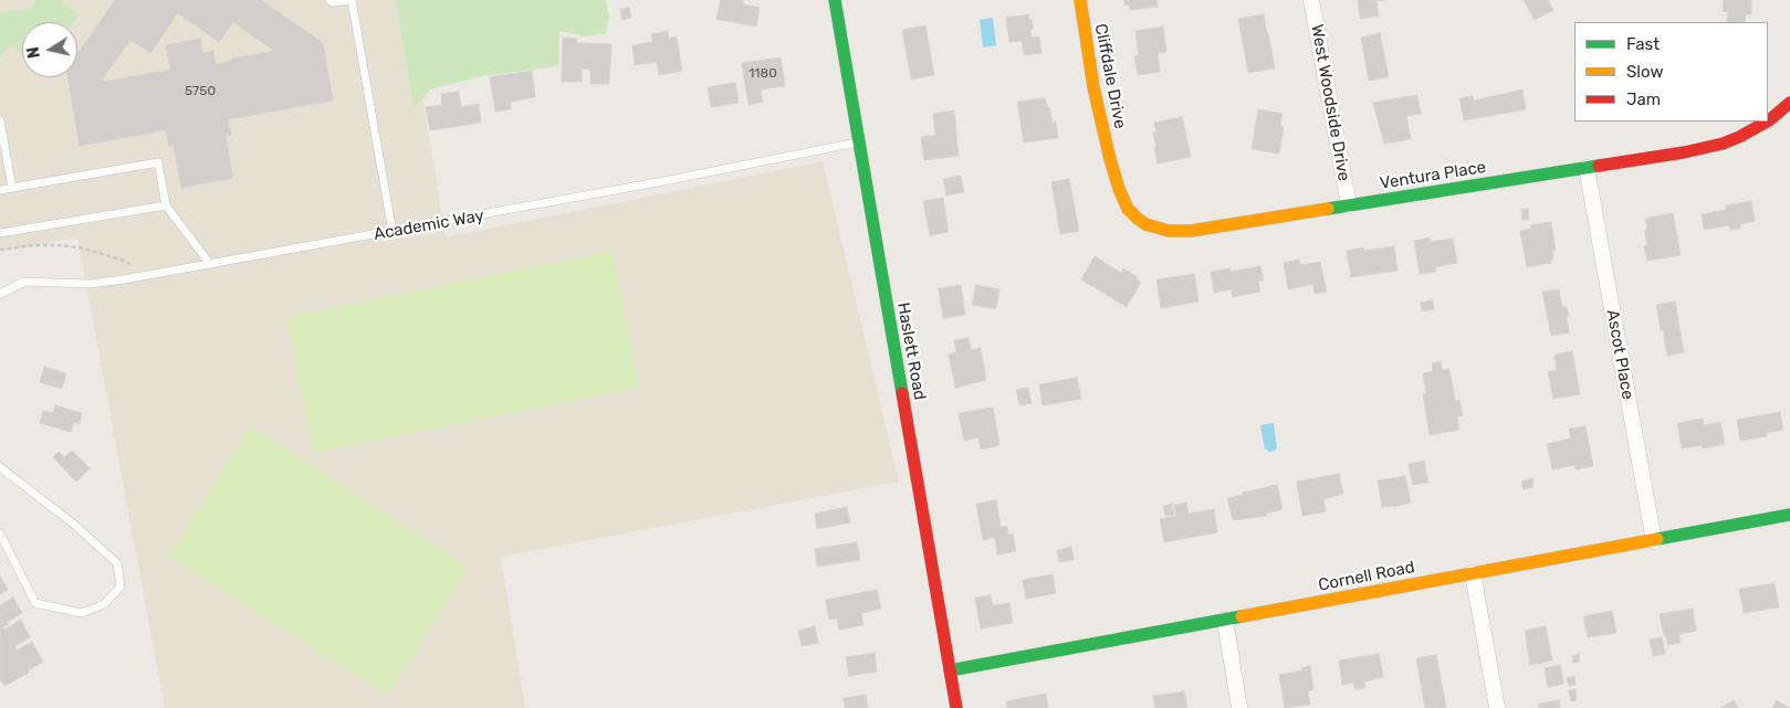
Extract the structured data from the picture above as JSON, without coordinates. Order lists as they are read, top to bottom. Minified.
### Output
{"streets":{"street":["Cliffdale Drive","West Woodside Drive","Ventura Place","Haslett Road","Ascot Place","Cornell Road"],"lane":["Academic Way"]},"crossings":[["Cliffdale Drive","Ventura Place"],["West Woodside Drive","Ventura Place"],["Ventura Place","Ascot Place"],["Academic Way","Haslett Road"],["Haslett Road","Cornell Road"],["Ascot Place","Cornell Road"]],"house_numbers":["1180","5750"],"legend":["Fast","Slow","Jam"],"north":"left"}
